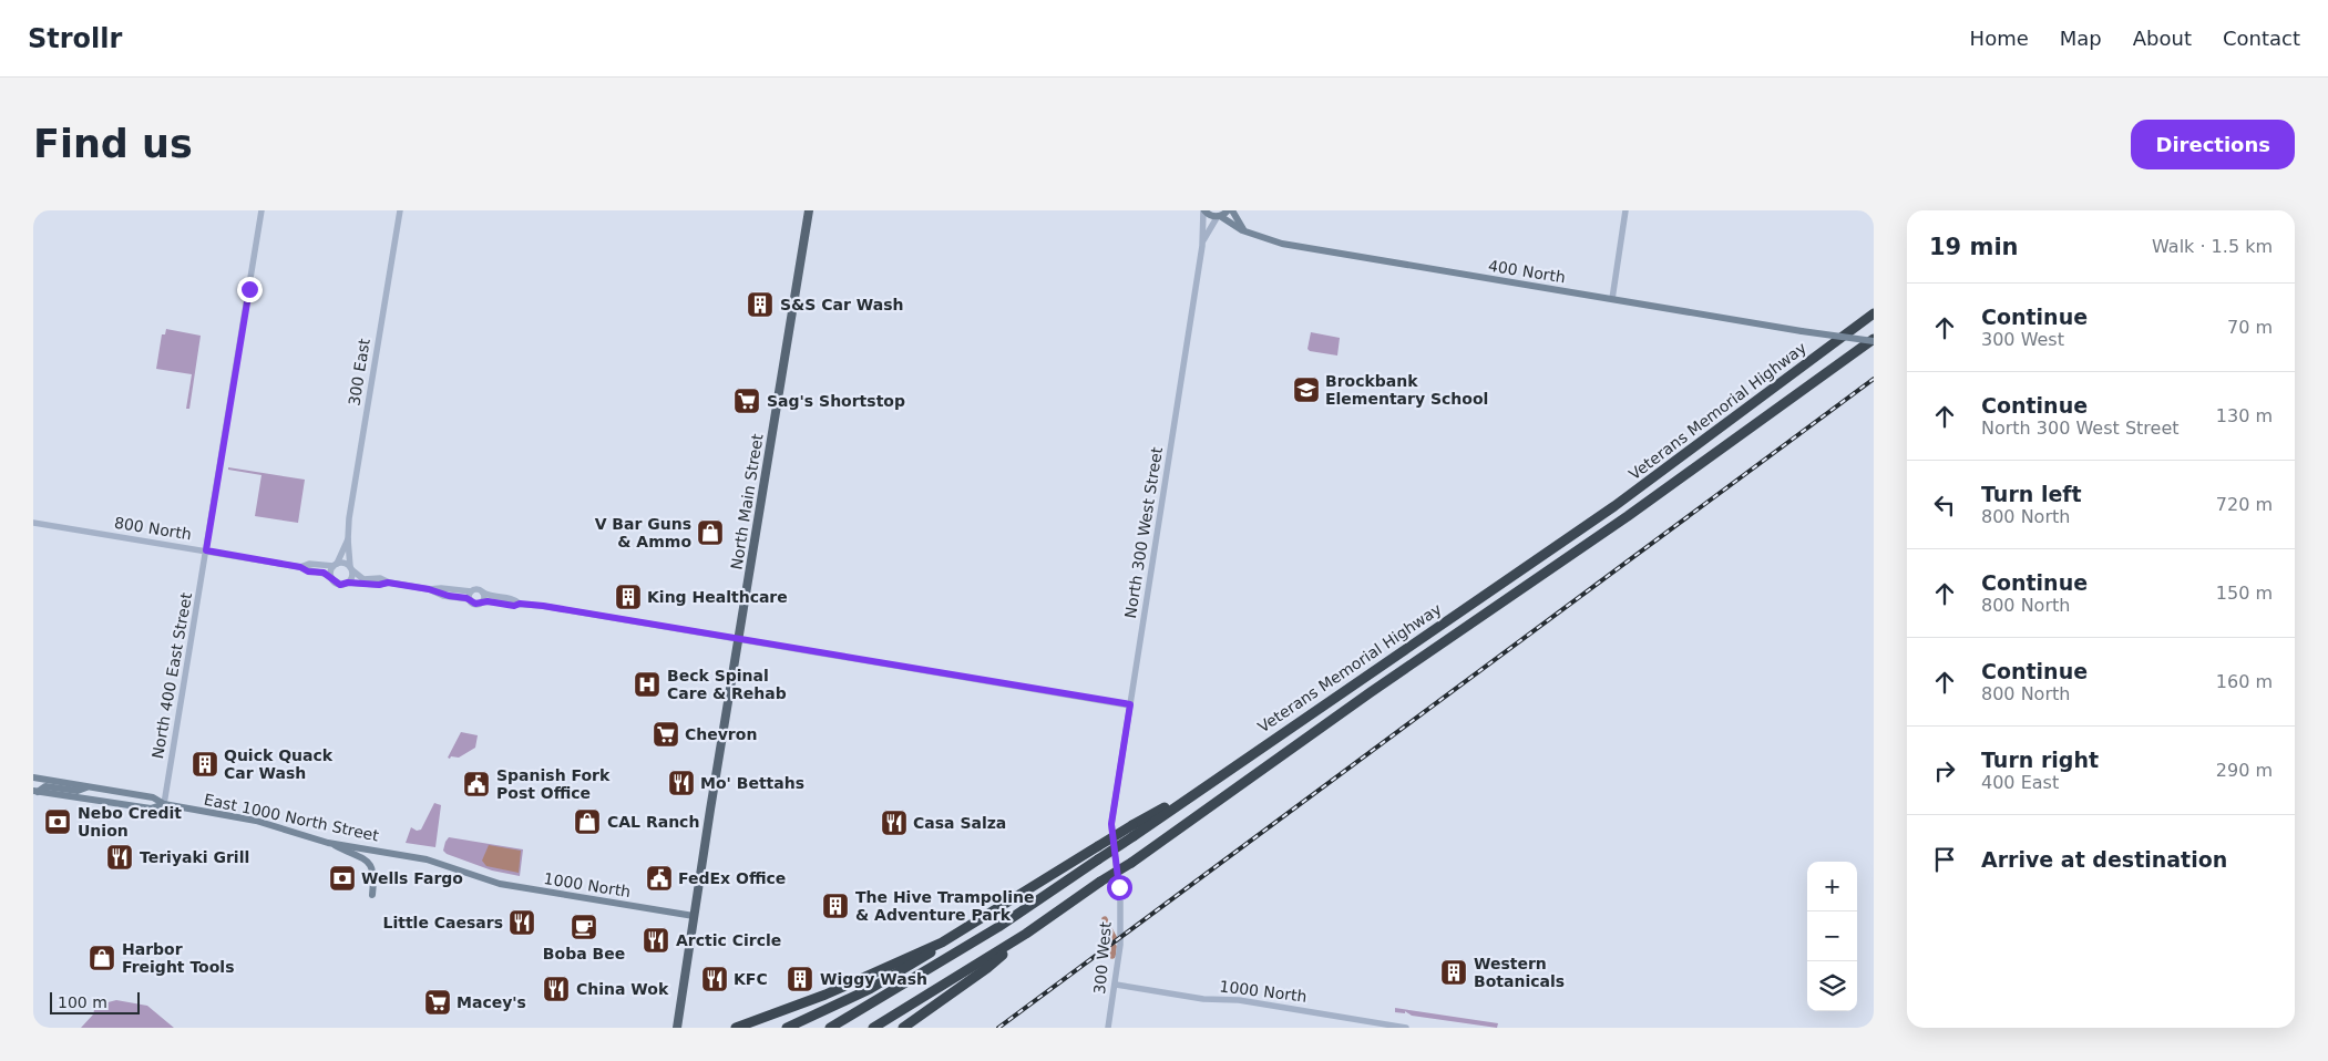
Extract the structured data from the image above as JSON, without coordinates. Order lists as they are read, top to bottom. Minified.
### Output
{"streets":{"highway":["Veterans Memorial Highway"],"main road":["400 North","North Main Street","East 1000 North Street","1000 North"],"street":["300 East","800 North","North 300 West Street","North 400 East Street","300 West"]},"crossings":[["400 North","Veterans Memorial Highway"],["300 East","800 North"],["North Main Street","1000 North"],["800 North","North 400 East Street"],["North 300 West Street","300 West"],["North 400 East Street","East 1000 North Street"],["East 1000 North Street","1000 North"],["1000 North","300 West"]],"places":{"building":["S&S Car Wash","King Healthcare","Quick Quack Car Wash","The Hive Trampoline & Adventure Park","Western Botanicals","Wiggy Wash"],"school or university":["Brockbank Elementary School"],"supermarket":["Sag's Shortstop","Chevron","Macey's"],"shop":["V Bar Guns & Ammo","CAL Ranch","Harbor Freight Tools"],"hospital":["Beck Spinal Care & Rehab"],"restaurant":["Mo' Bettahs","Casa Salza","Teriyaki Grill","Little Caesars","Arctic Circle","KFC","China Wok"],"public building":["Spanish Fork Post Office","FedEx Office"],"bank":["Nebo Credit Union","Wells Fargo"],"cafe":["Boba Bee"]},"scale_bar":"100 m","page":{"header":"Strollr","nav":["Home","Map","About","Contact"],"buttons":"Directions","title":"Find us","heading":["19 min","Walk · 1.5 km"],"list":[["Continue","300 West","70 m"],["Continue","North 300 West Street","130 m"],["Turn left","800 North","720 m"],["Continue","800 North","150 m"],["Continue","800 North","160 m"],["Turn right","400 East","290 m"],"Arrive at destination"],"map_buttons":["+","−"],"scale":"100 m"}}
